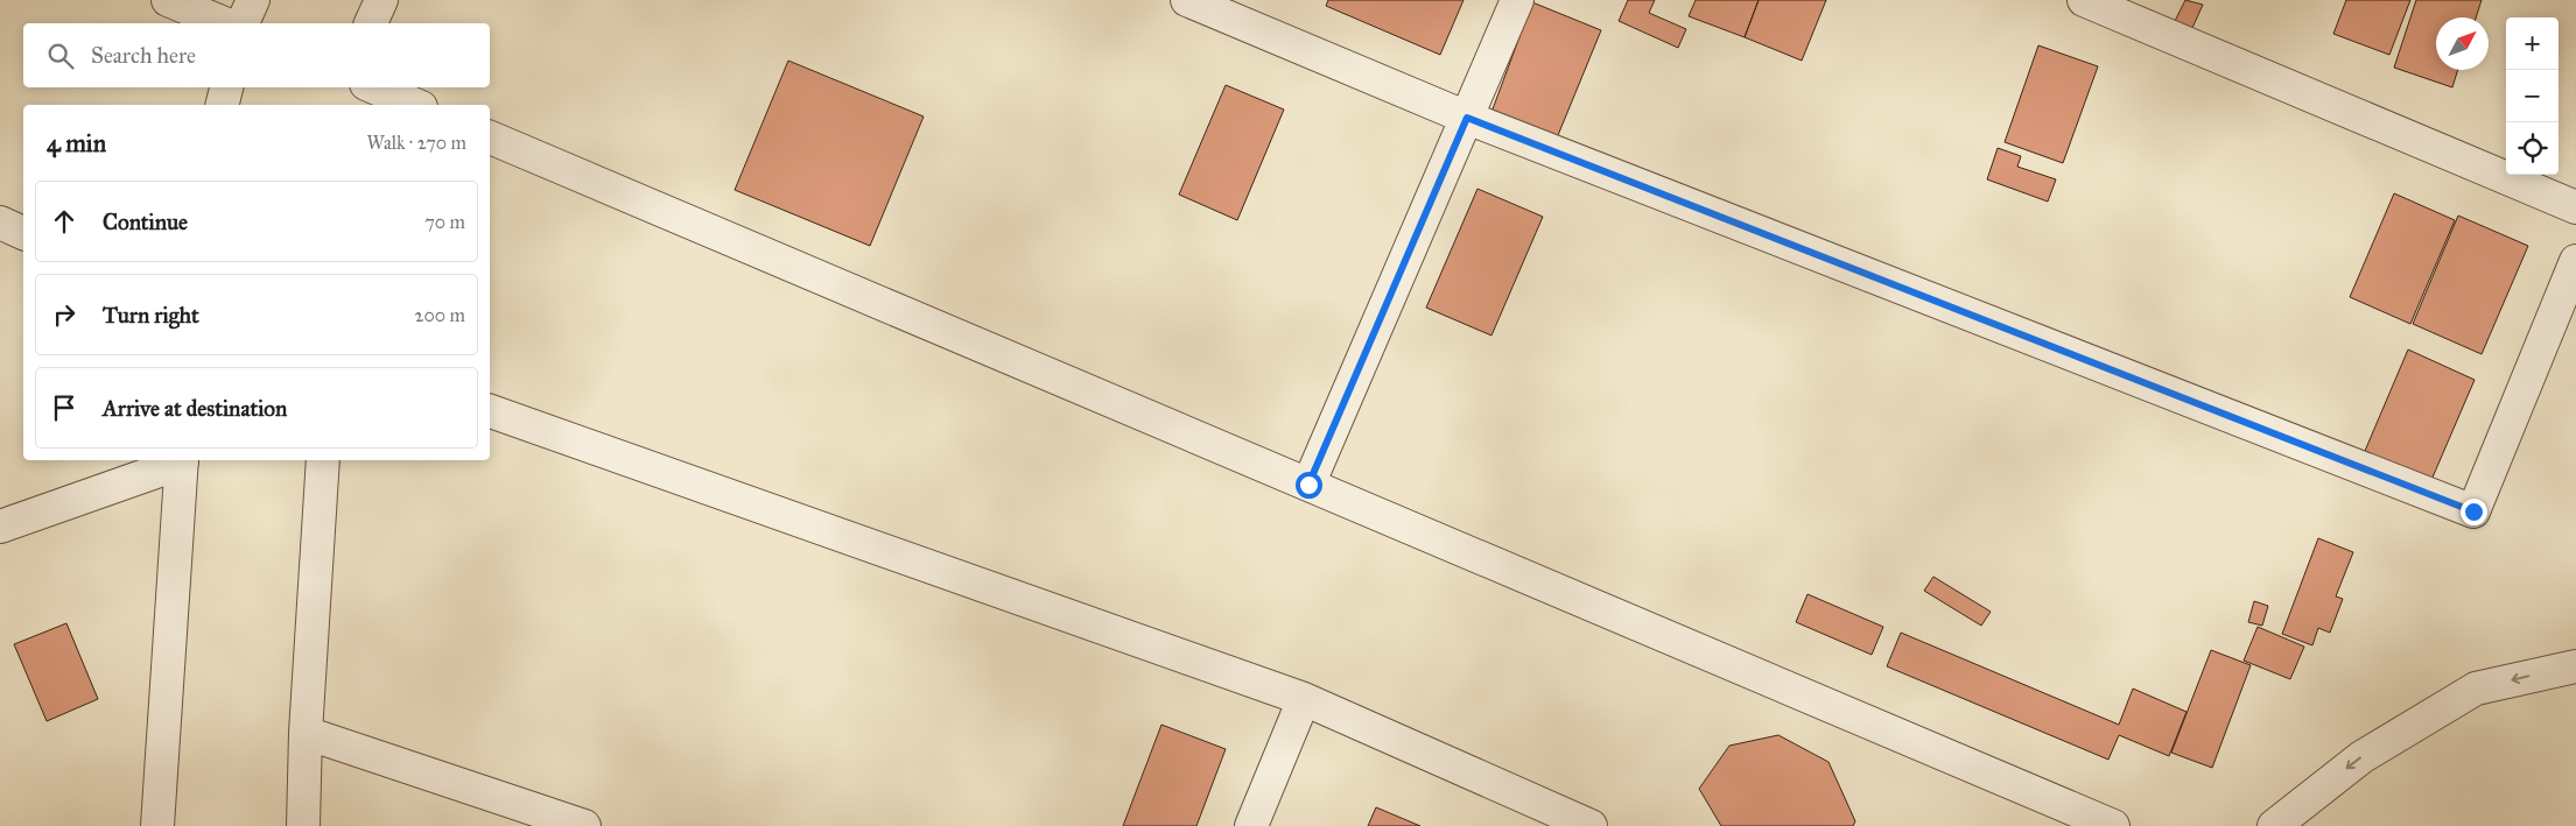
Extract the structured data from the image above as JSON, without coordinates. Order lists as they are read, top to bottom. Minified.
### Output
{"north":"top right","page":{"map_buttons":["+","−"],"search":"Search here","heading":["4 min","Walk · 270 m"],"list":[["Continue","70 m"],["Turn right","200 m"],"Arrive at destination"]}}
